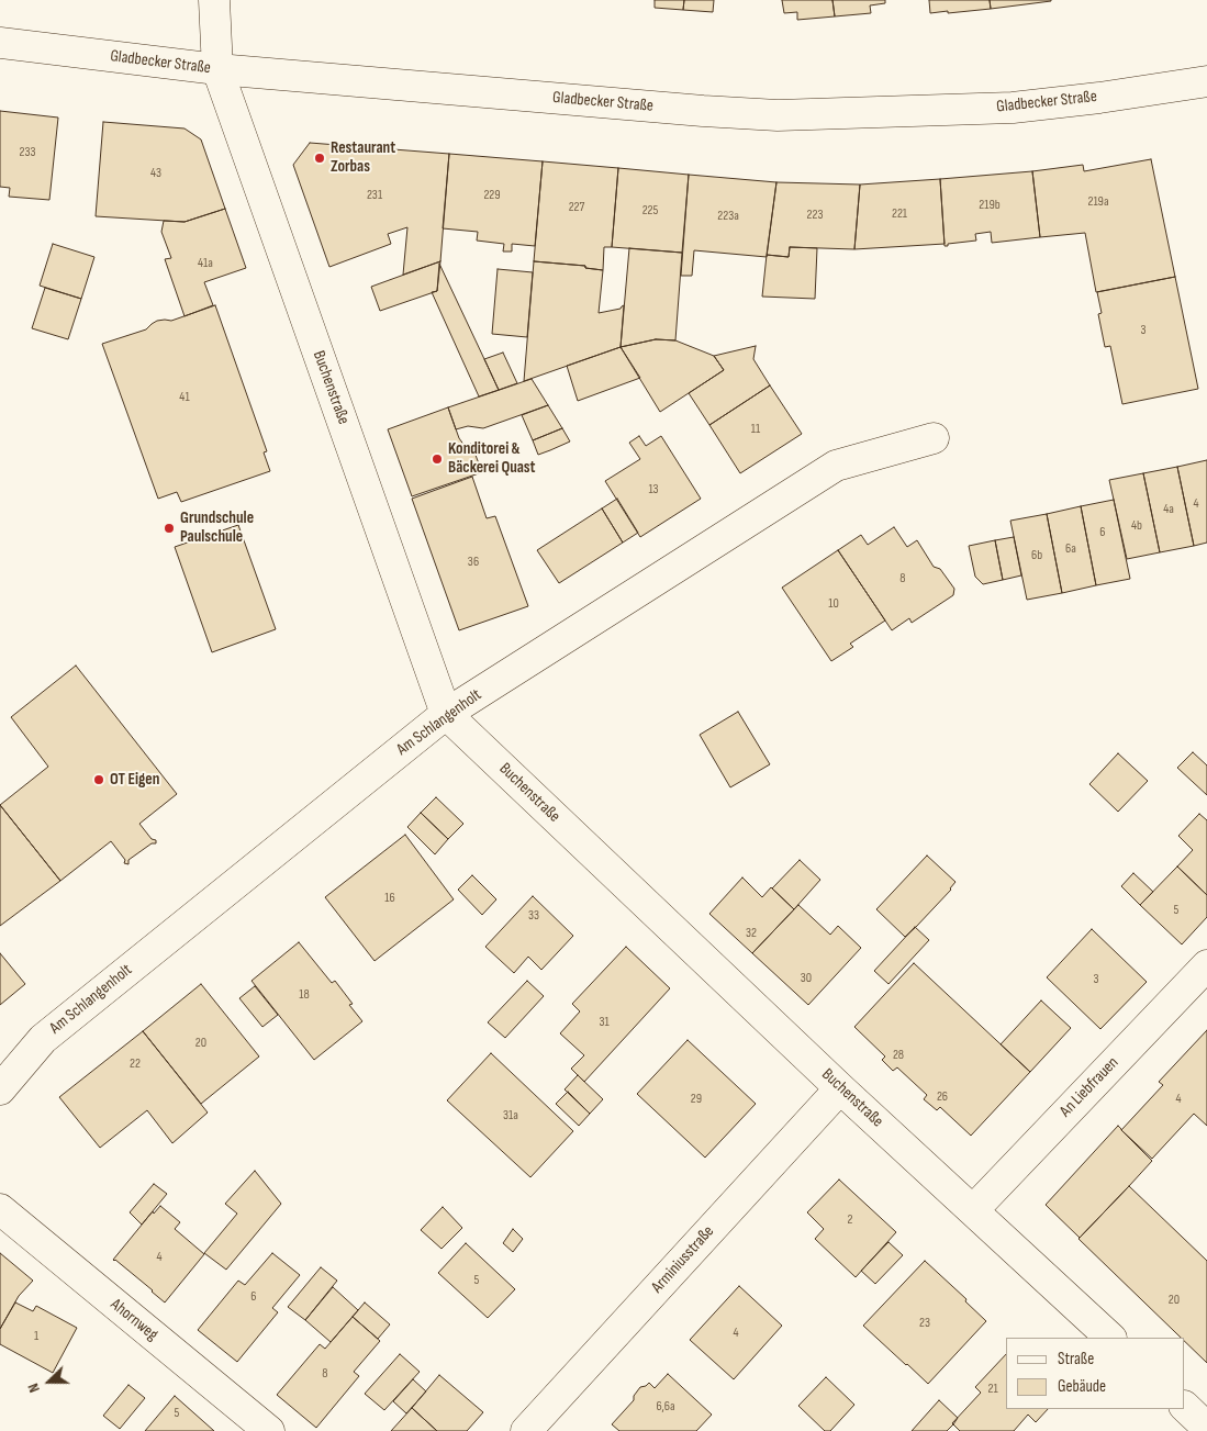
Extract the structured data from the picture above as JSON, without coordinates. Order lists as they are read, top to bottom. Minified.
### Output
{"streets":{"street":["Gladbecker Straße","Buchenstraße","Am Schlangenholt","An Liebfrauen","Arminiusstraße","Ahornweg"]},"crossings":[["Gladbecker Straße","Buchenstraße"],["Buchenstraße","Am Schlangenholt"],["Buchenstraße","An Liebfrauen"],["Buchenstraße","Arminiusstraße"]],"places":["Restaurant Zorbas","Konditorei & Bäckerei Quast","Grundschule Paulschule","OT Eigen"],"house_numbers":["233","43","231","229","219a","219b","227","225","221","223","223a","41a","3","41","11","13","4","4a","4b","6","6a","6b","36","8","10","16","5","33","32","30","3","18","31","20","28","22","26","29","4","31a","2","4","5","6","20","23","4","1","8","21","6,6a","5"],"legend":["Straße","Gebäude"],"north":"left"}
